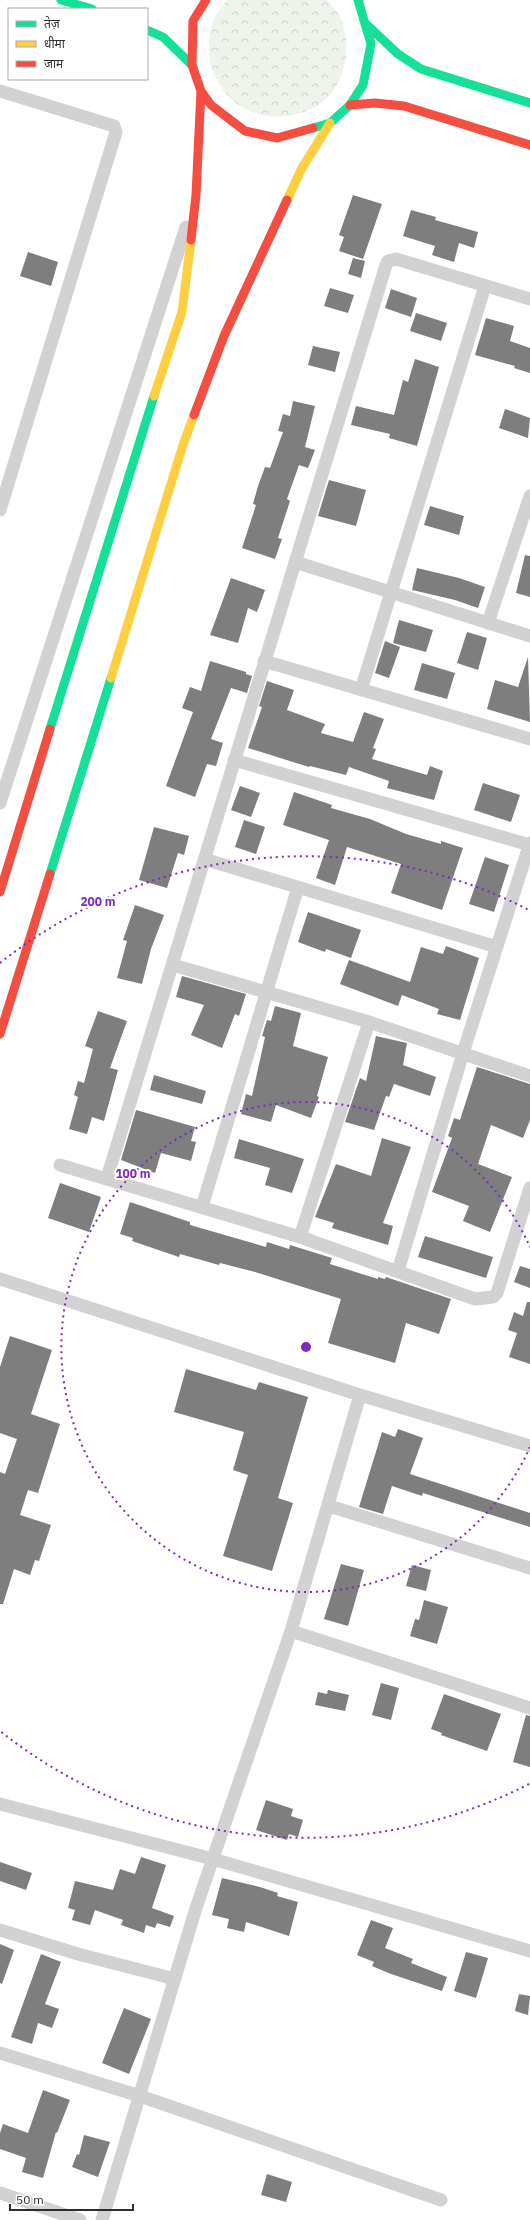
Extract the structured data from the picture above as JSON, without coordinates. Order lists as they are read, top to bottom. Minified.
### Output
{"legend":["तेज़","धीमा","जाम"],"scale_bar":"50 m","rings":["200 m","100 m"]}
